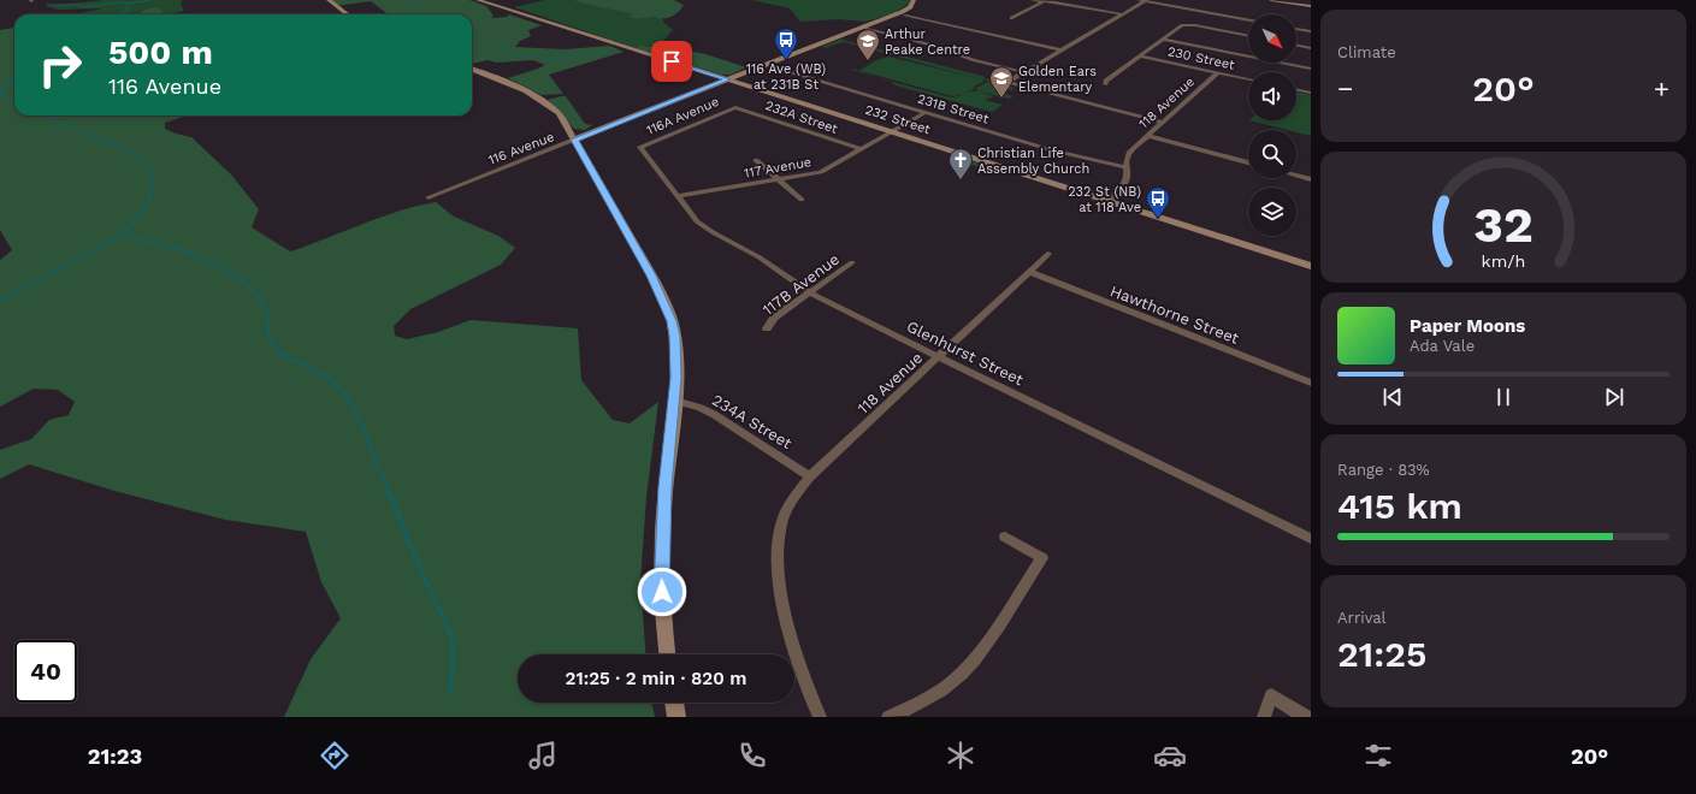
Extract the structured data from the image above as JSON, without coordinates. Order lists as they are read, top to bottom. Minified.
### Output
{"streets":{"street":["230 Street","118 Avenue","231B Street","116A Avenue","232A Street","232 Street","116 Avenue","117 Avenue","117B Avenue","Hawthorne Street","Glenhurst Street","234A Street"]},"crossings":[["230 Street","118 Avenue"],["118 Avenue","231B Street"],["118 Avenue","232 Street"],["118 Avenue","Hawthorne Street"],["118 Avenue","Glenhurst Street"],["118 Avenue","234A Street"],["231B Street","117 Avenue"],["116A Avenue","232A Street"],["116A Avenue","Glenhurst Street"],["232A Street","117 Avenue"],["232 Street","116 Avenue"],["232 Street","117 Avenue"],["117 Avenue","Glenhurst Street"],["117B Avenue","Glenhurst Street"]],"places":{"bus stop":["116 Ave (WB) at 231B St","232 St (NB) at 118 Ave"],"school or university":["Arthur Peake Centre","Golden Ears Elementary"],"church":["Christian Life Assembly Church"]},"north":"bottom right","page":{"tile":["Climate",["Range · 83%","415 km"],["Arrival","21:25"]],"turn":["500 m","116 Avenue"],"heat":["−","20°","+"],"song":["Paper Moons","Ada Vale"],"limit":"40","trip":"21:25 · 2 min · 820 m","tabs":["21:23","20°"],"gauge":["32","km/h"]}}
